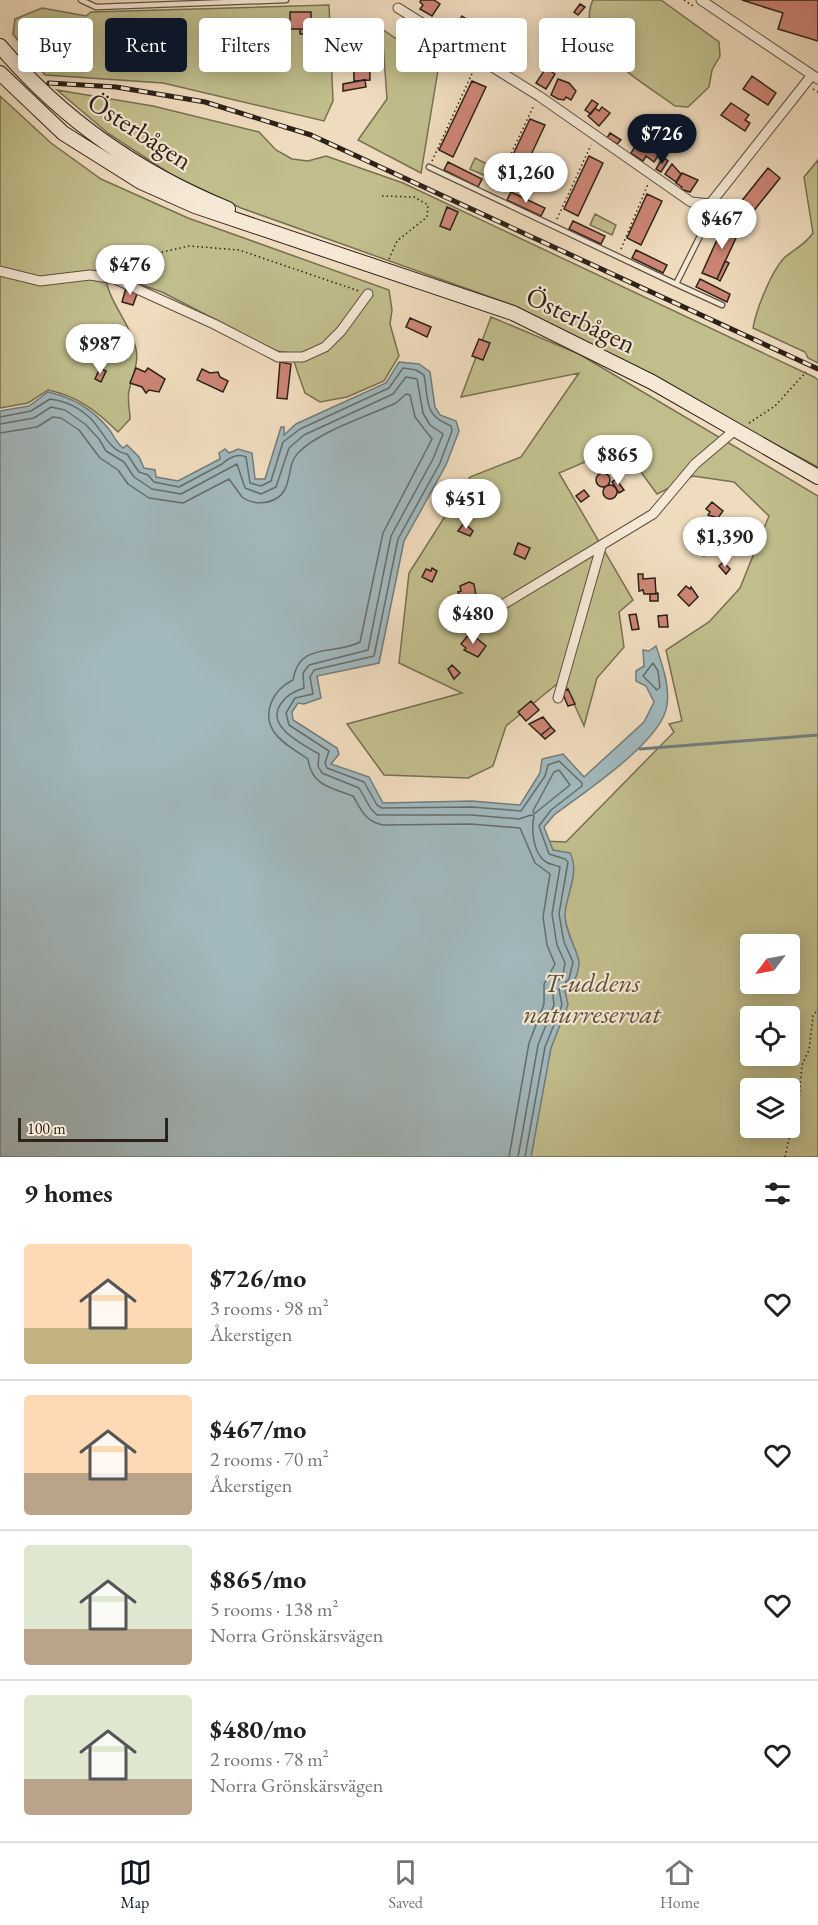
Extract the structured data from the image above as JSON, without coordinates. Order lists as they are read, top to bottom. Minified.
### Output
{"streets":{"main road":["Österbågen"]},"parks":["T-uddens naturreservat"],"scale_bar":"100 m","north":"bottom left","page":{"chip":["Buy","Rent","Filters","New","Apartment","House"],"price":["$726","$1,260","$467","$476","$987","$865","$451","$1,390","$480"],"scale":"100 m","heading":"9 homes","list":[{"name":"$726/mo","note":"3 rooms · 98 m² · Åkerstigen"},{"name":"$467/mo","note":"2 rooms · 70 m² · Åkerstigen"},{"name":"$865/mo","note":"5 rooms · 138 m² · Norra Grönskärsvägen"},{"name":"$480/mo","note":"2 rooms · 78 m² · Norra Grönskärsvägen"}],"tabs":["Map","Saved","Home"]}}
